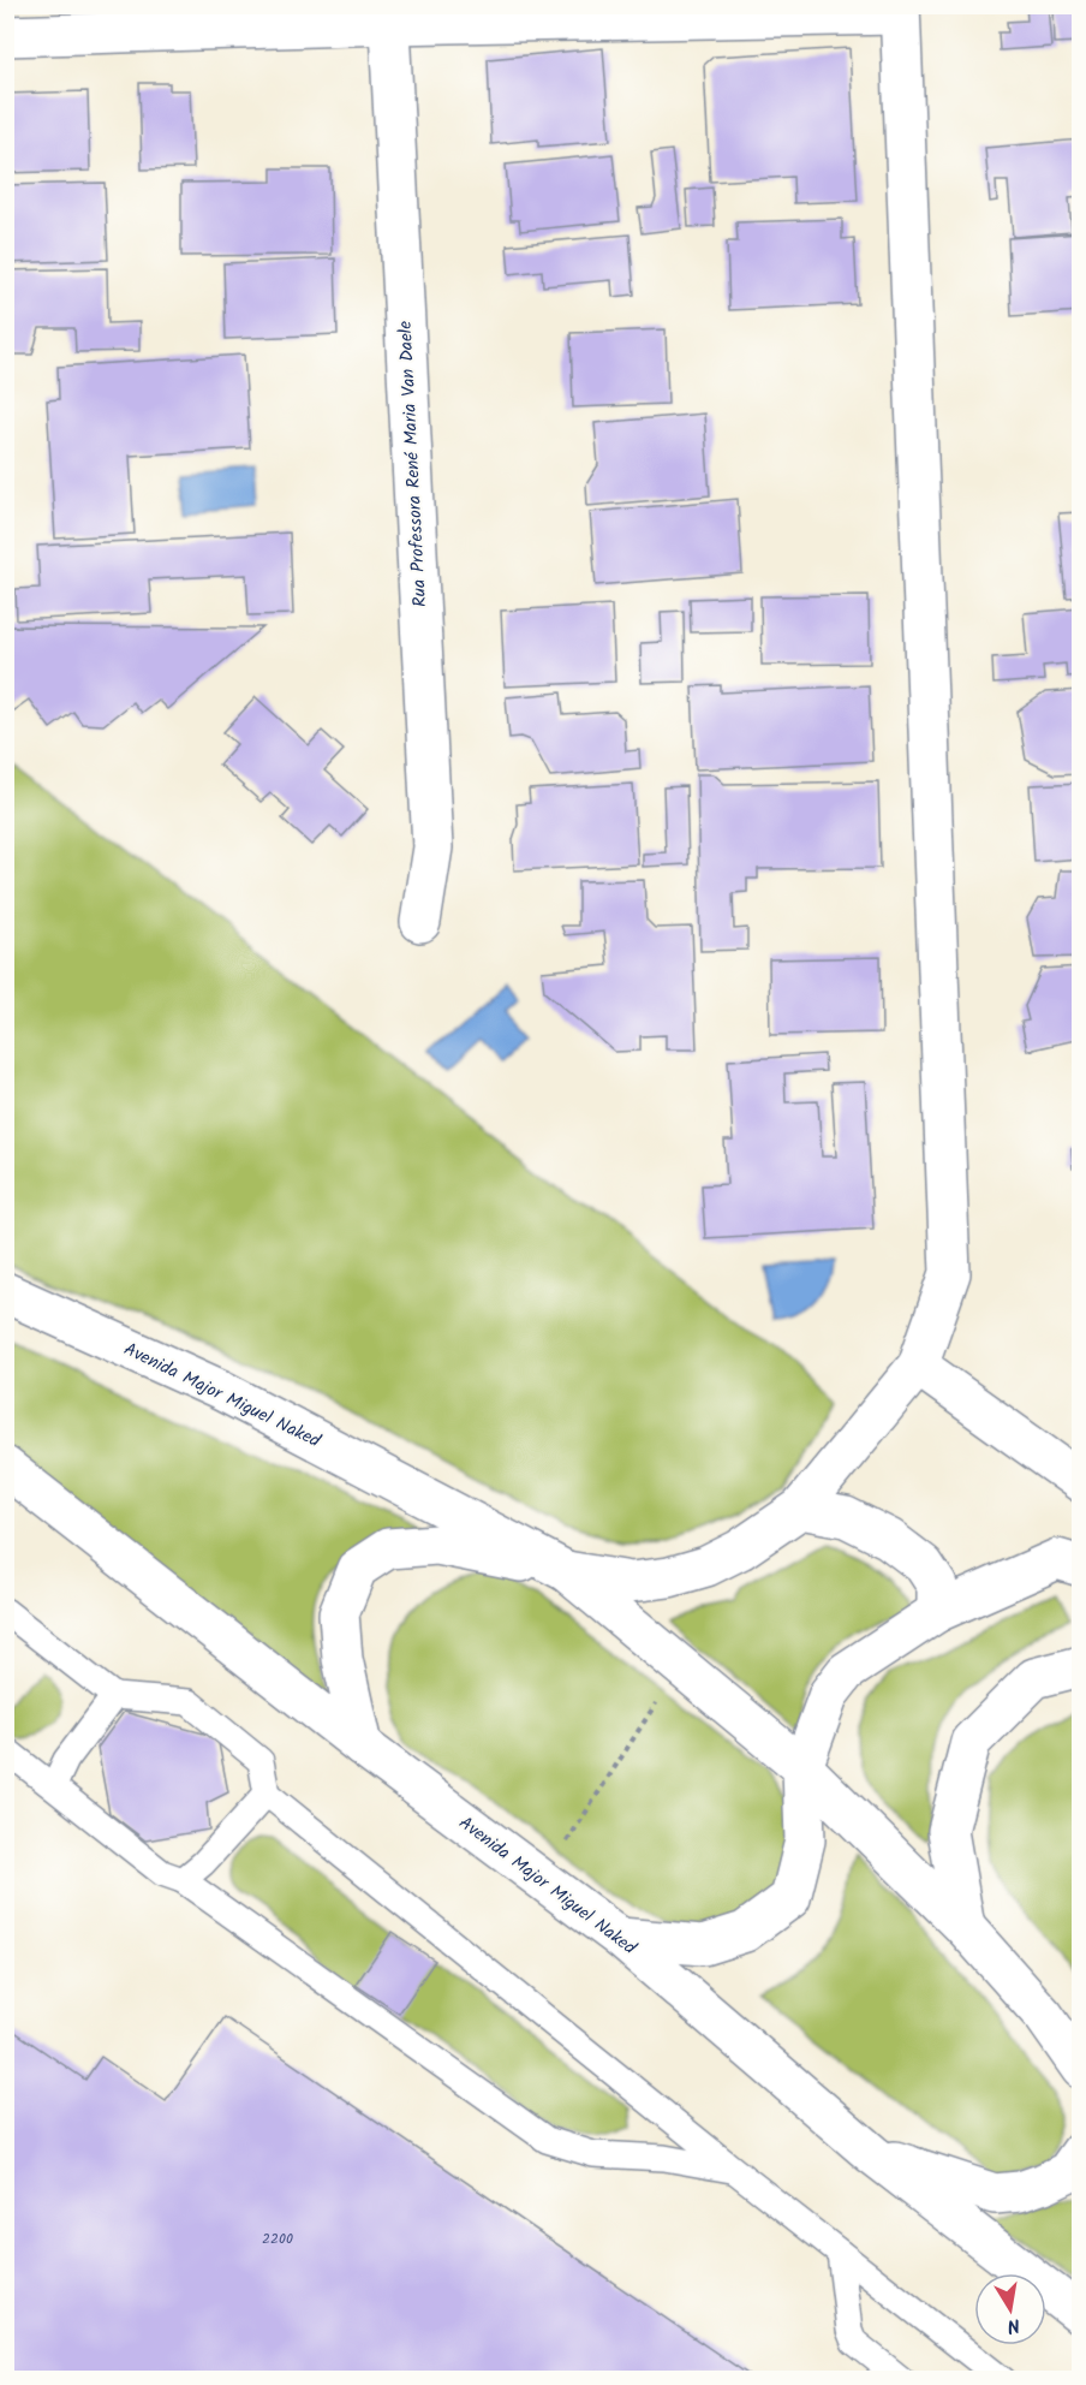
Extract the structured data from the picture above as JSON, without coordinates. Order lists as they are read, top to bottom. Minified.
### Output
{"streets":{"street":["Rua Professora René Maria Van Daele","Avenida Major Miguel Naked"]},"house_numbers":["2200"],"north":"bottom"}
